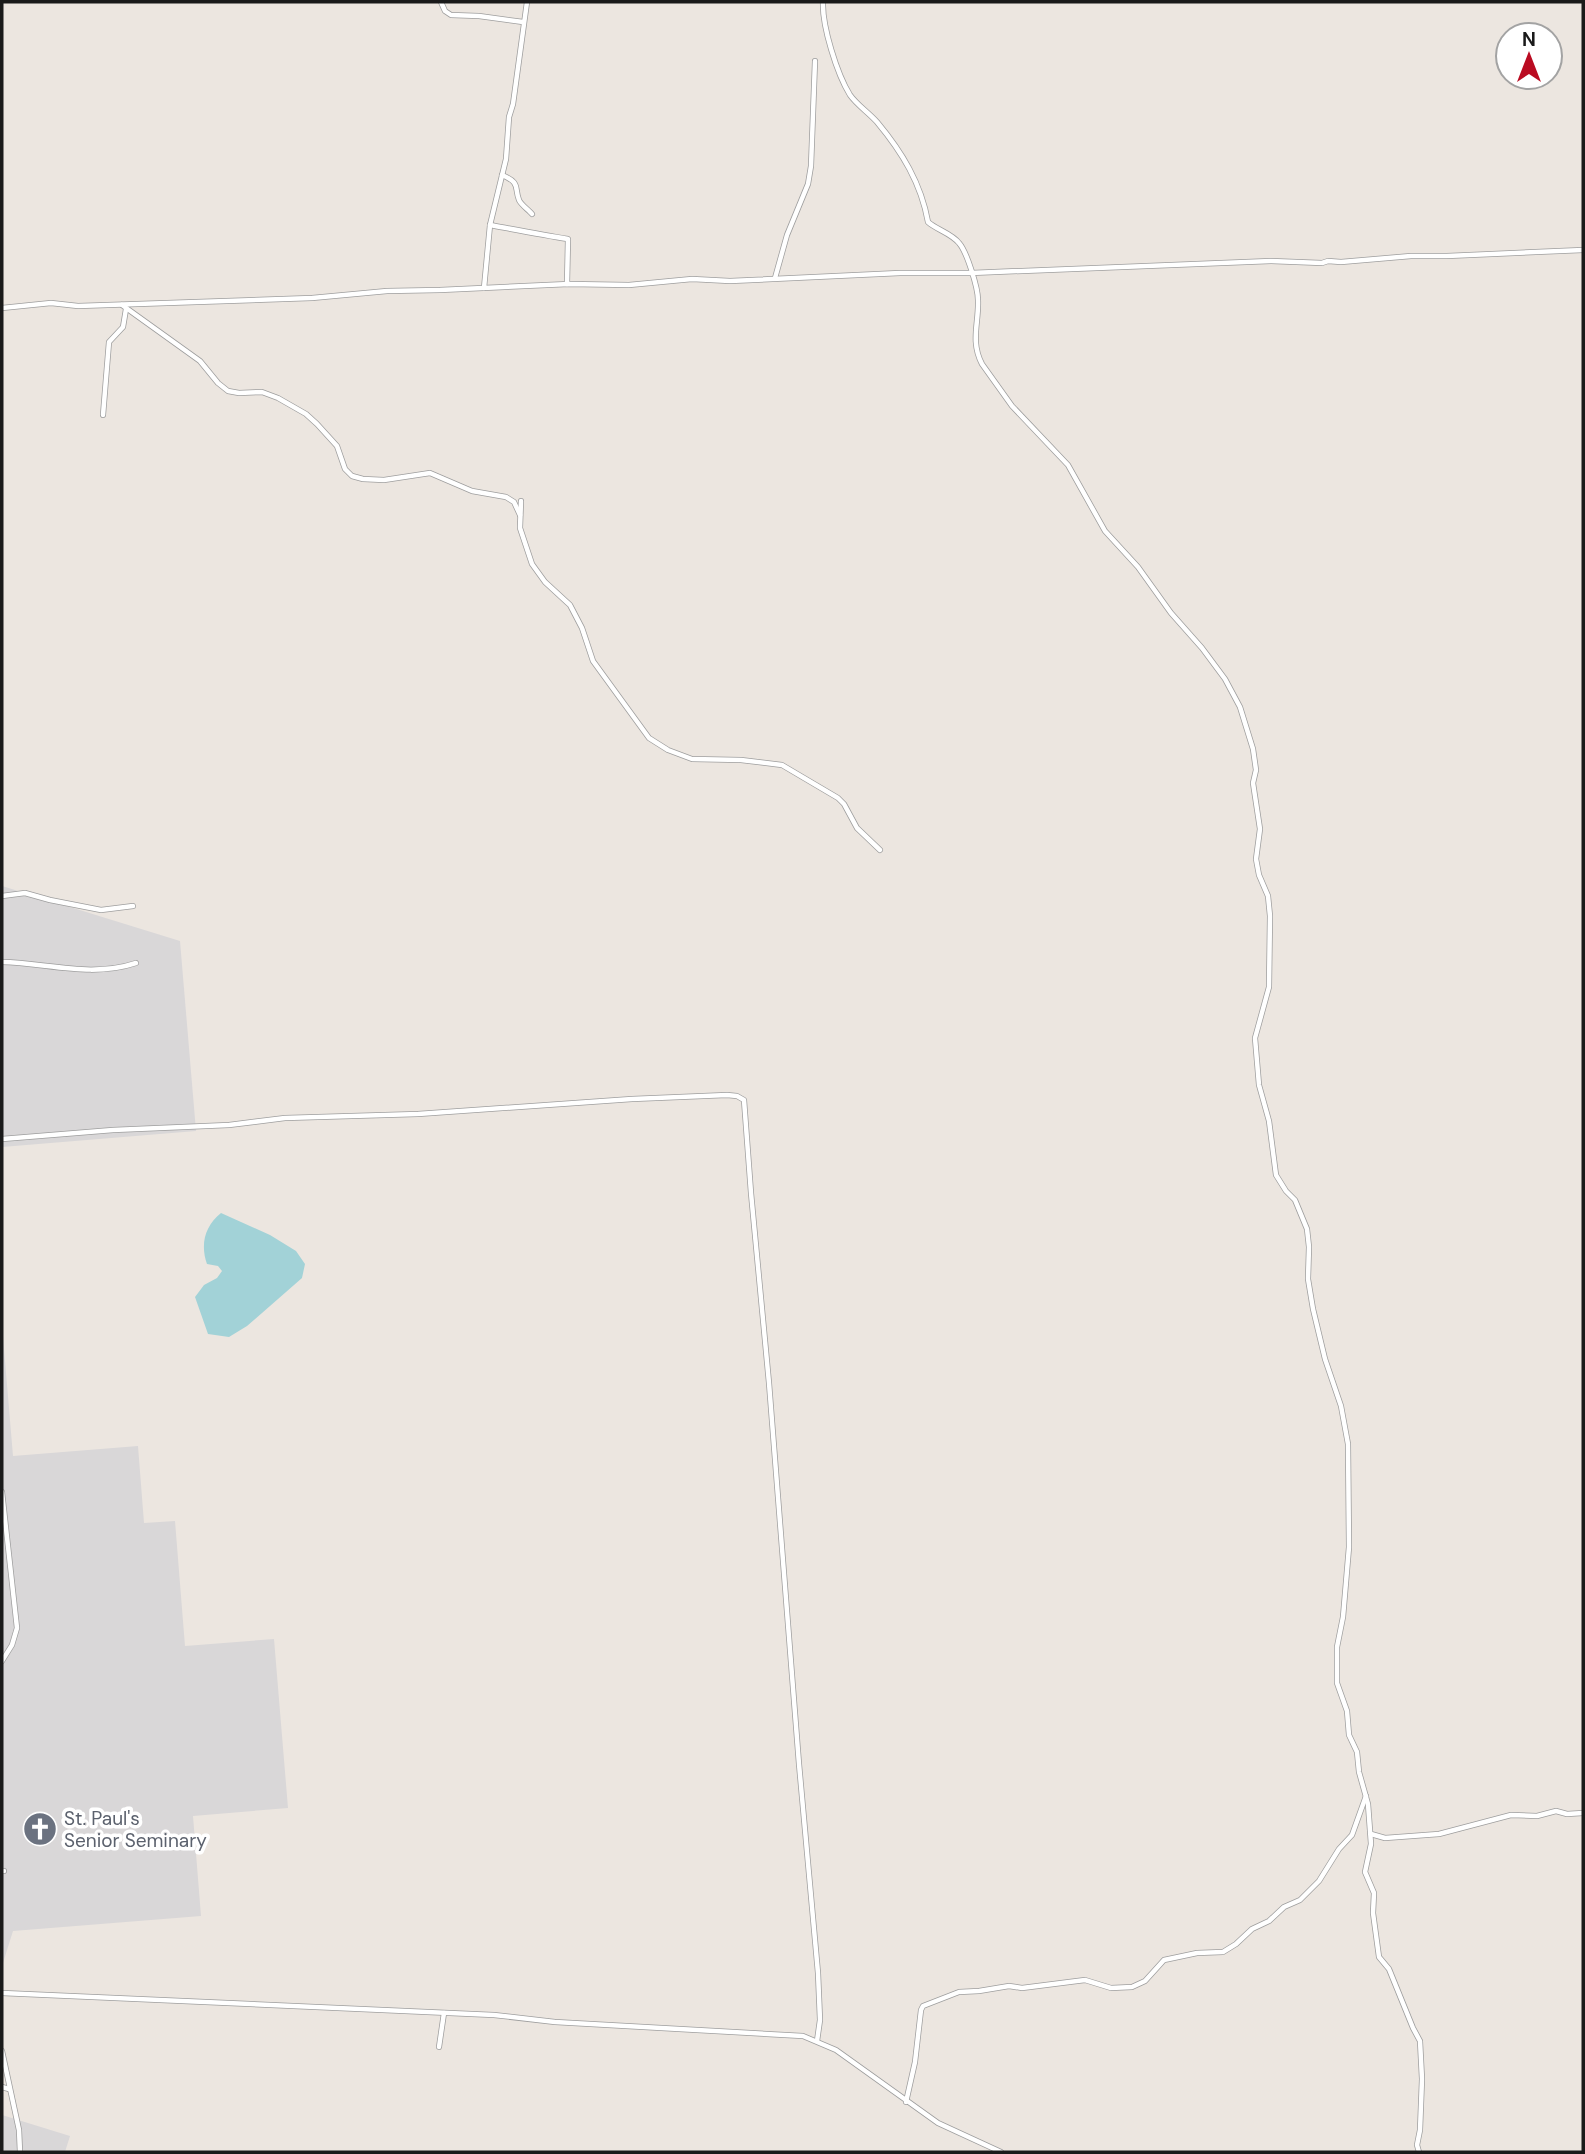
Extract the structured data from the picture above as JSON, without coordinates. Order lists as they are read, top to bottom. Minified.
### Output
{"places":{"church":["St. Paul's Senior Seminary"]},"north":"top"}
